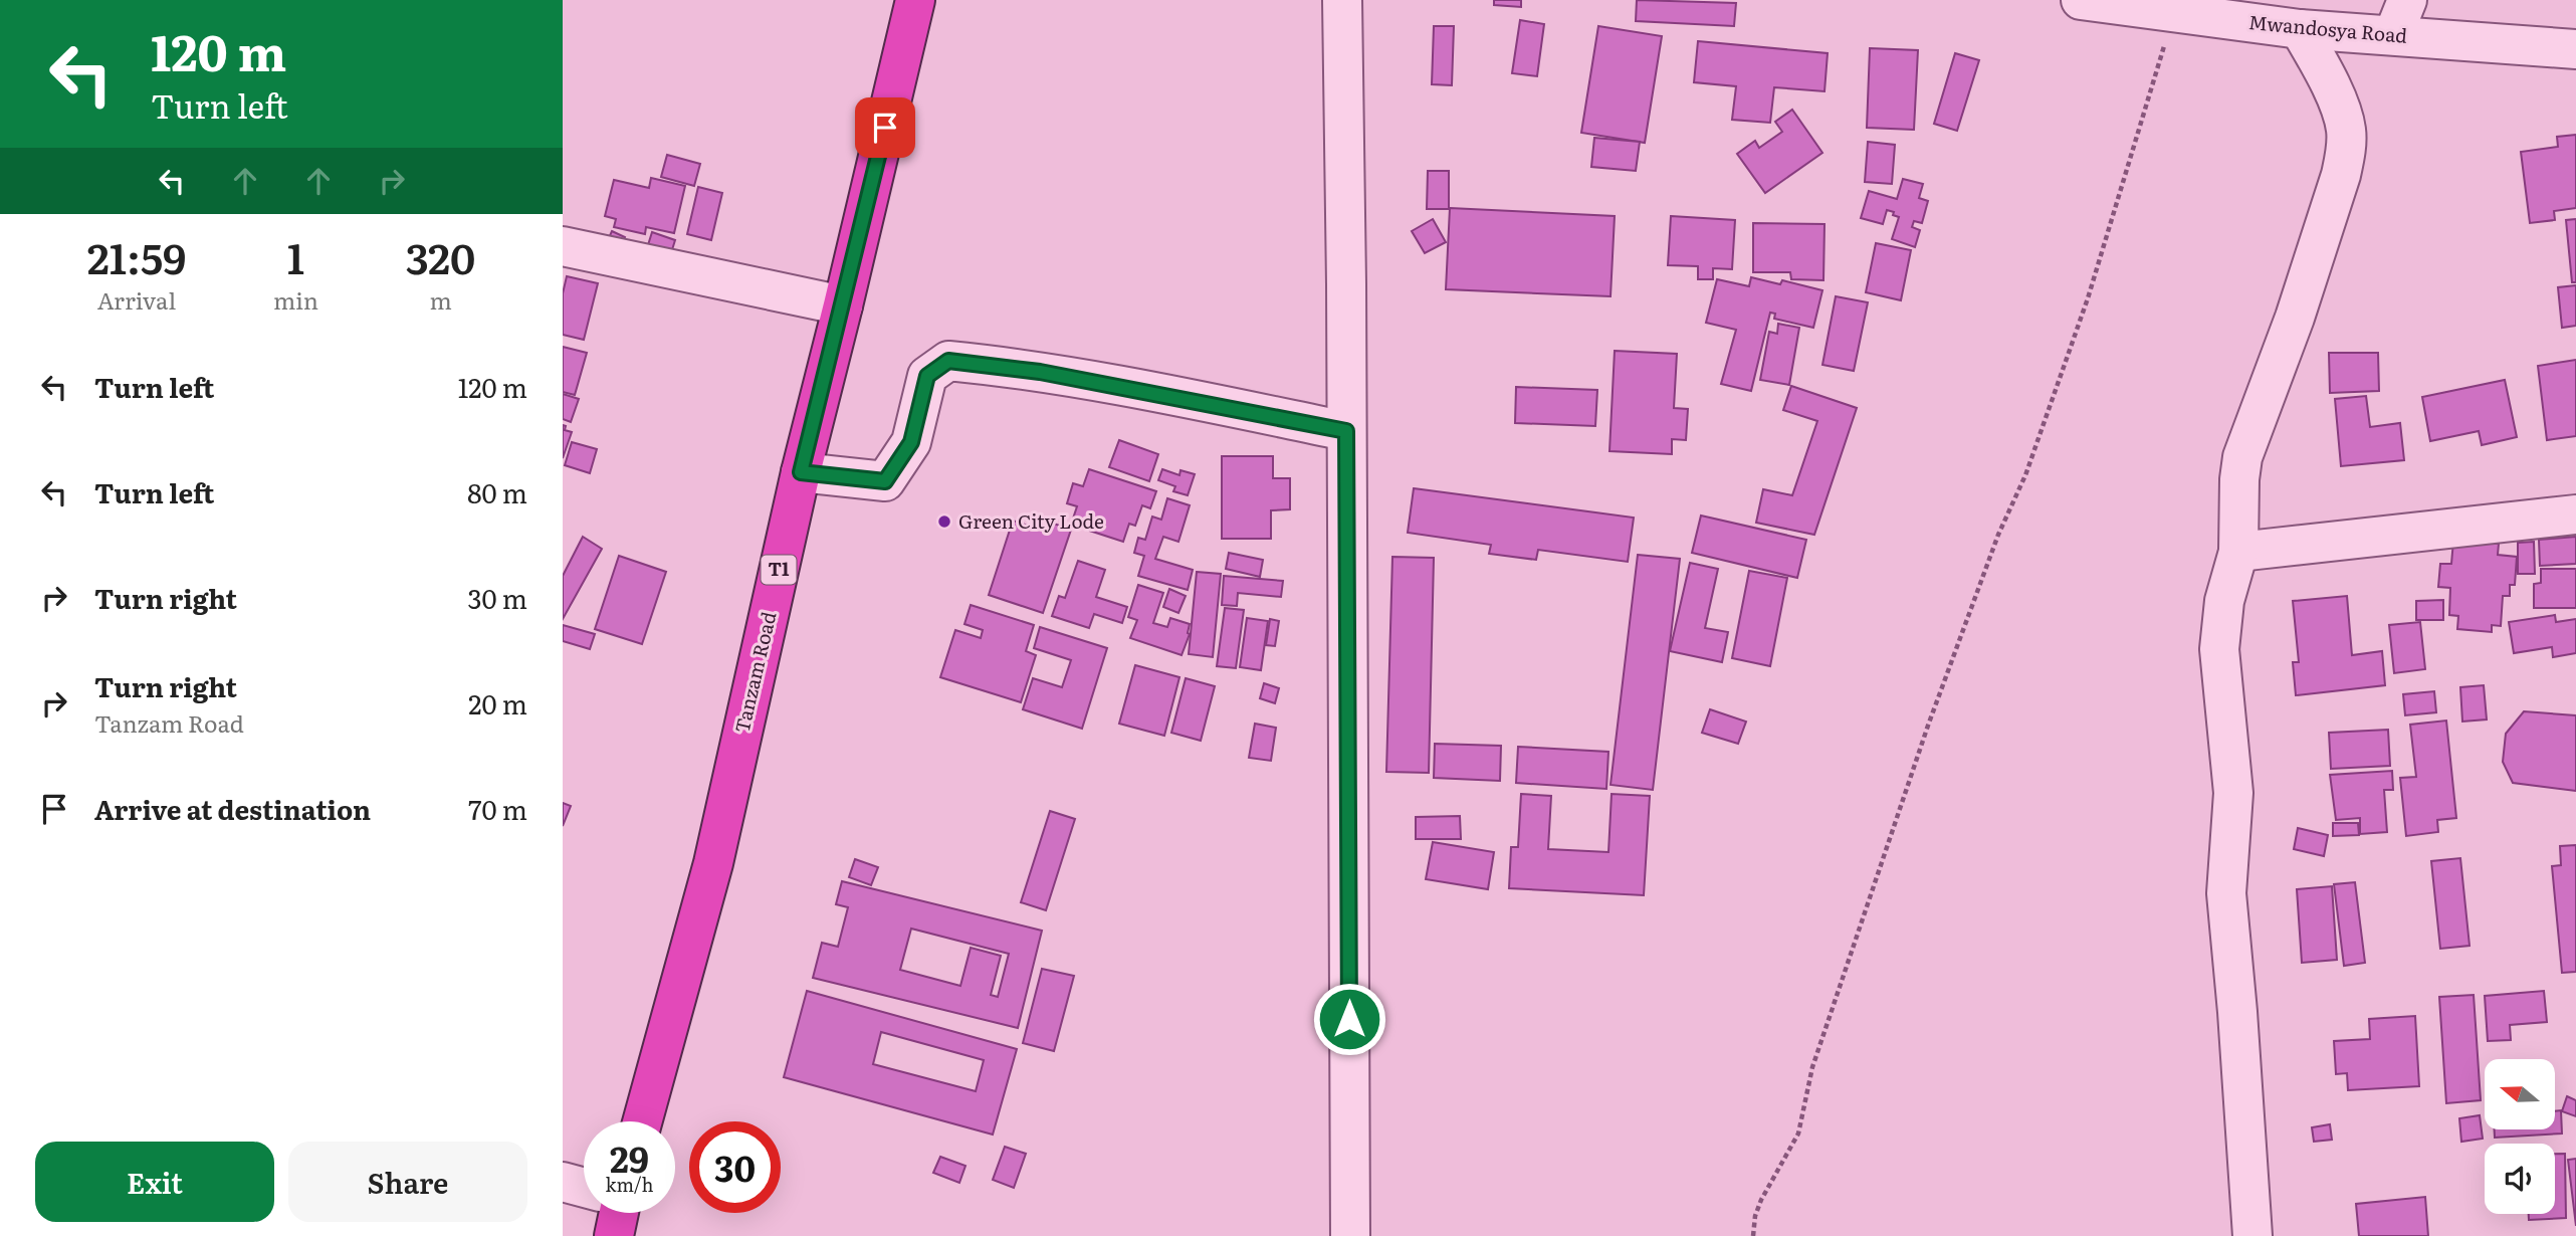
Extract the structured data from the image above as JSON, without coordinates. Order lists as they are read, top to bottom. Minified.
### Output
{"streets":{"highway":["T1","Tanzam Road"],"street":["Mwandosya Road"]},"places":["Green City Lode"],"north":"left","page":{"turn":["120 m","Turn left"],"eta":["21:59","Arrival","1","min","320","m"],"list":[{"name":"Turn left","value":"120 m"},{"name":"Turn left","value":"80 m"},{"name":"Turn right","value":"30 m"},{"name":"Turn right","note":"Tanzam Road","value":"20 m"},{"name":"Arrive at destination","value":"70 m"}],"speed":"29 km/h","limit":"30","buttons":["Exit","Share"]}}
